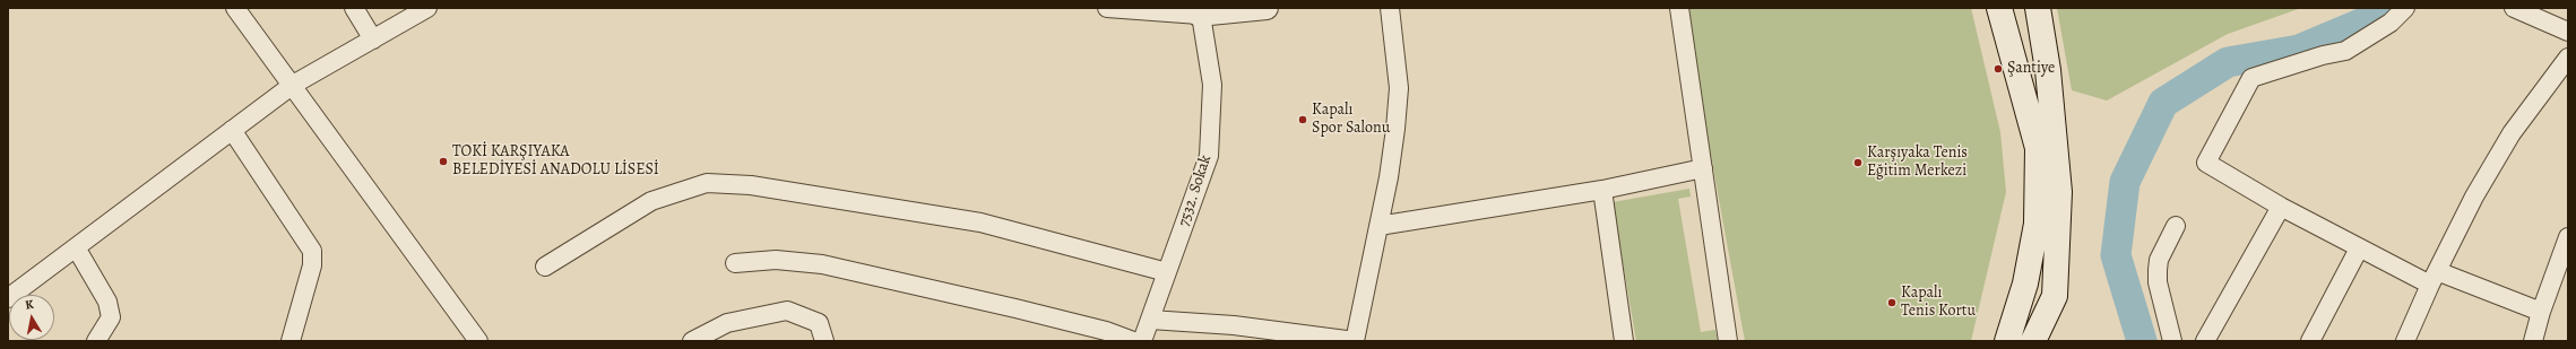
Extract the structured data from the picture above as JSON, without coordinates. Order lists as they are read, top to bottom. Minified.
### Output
{"streets":{"street":["7532. Sokak"]},"places":["Şantiye","Kapalı Spor Salonu","TOKİ KARŞIYAKA BELEDİYESİ ANADOLU LİSESİ","Karşıyaka Tenis Eğitim Merkezi","Kapalı Tenis Kortu"],"north":"top"}
